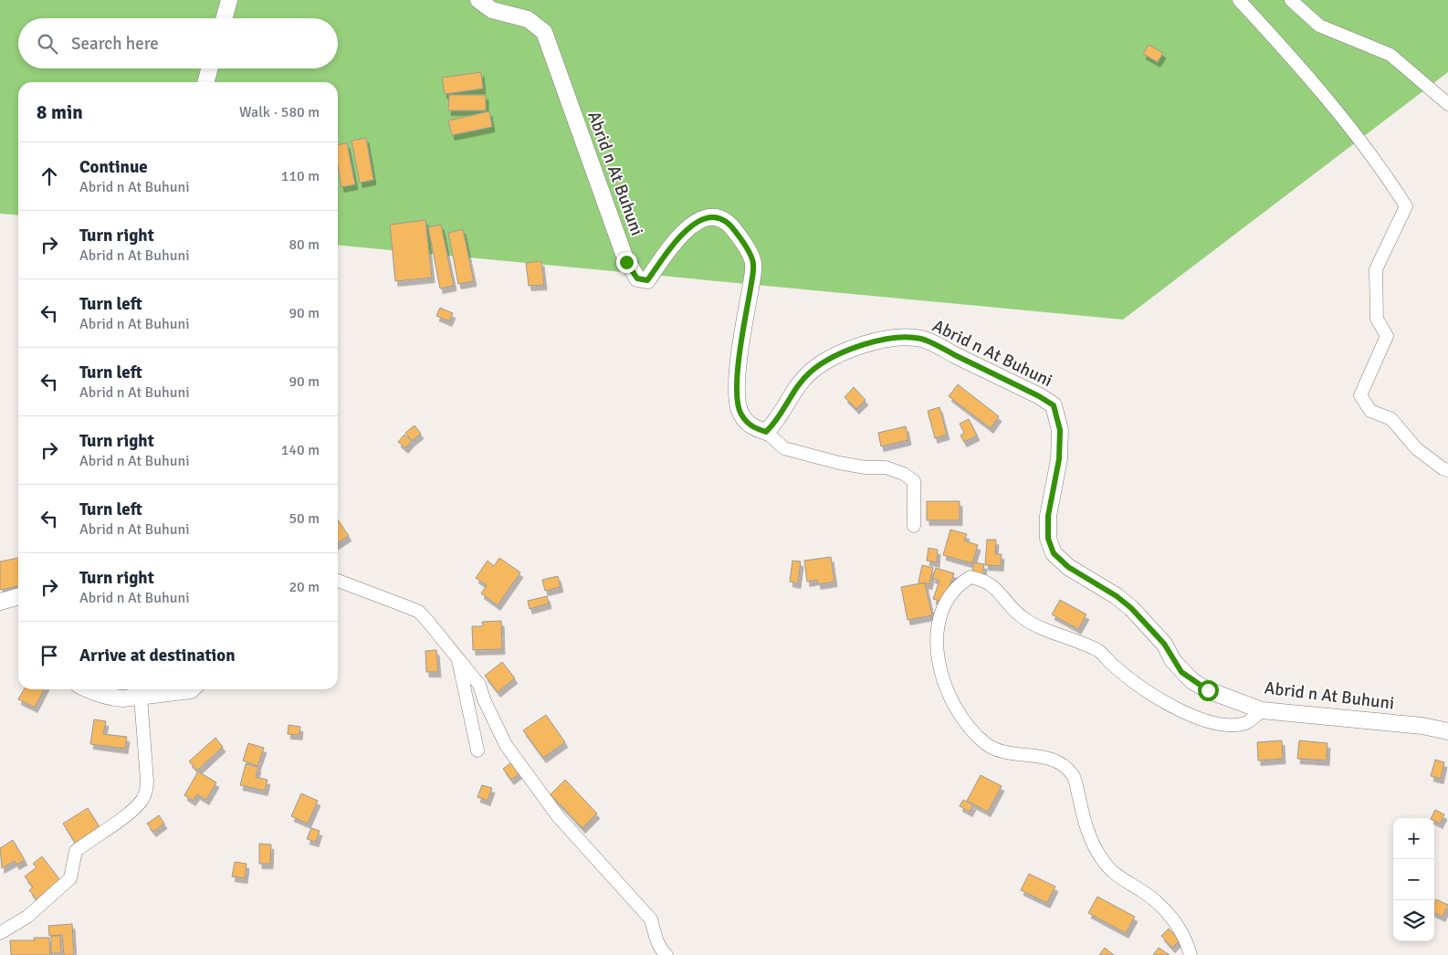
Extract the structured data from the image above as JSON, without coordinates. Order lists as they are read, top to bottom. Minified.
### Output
{"streets":{"street":["Abrid n At Buhuni"]},"page":{"search":"Search here","heading":["8 min","Walk · 580 m"],"list":[["Continue","Abrid n At Buhuni","110 m"],["Turn right","Abrid n At Buhuni","80 m"],["Turn left","Abrid n At Buhuni","90 m"],["Turn left","Abrid n At Buhuni","90 m"],["Turn right","Abrid n At Buhuni","140 m"],["Turn left","Abrid n At Buhuni","50 m"],["Turn right","Abrid n At Buhuni","20 m"],"Arrive at destination"],"map_buttons":["+","−"]}}
